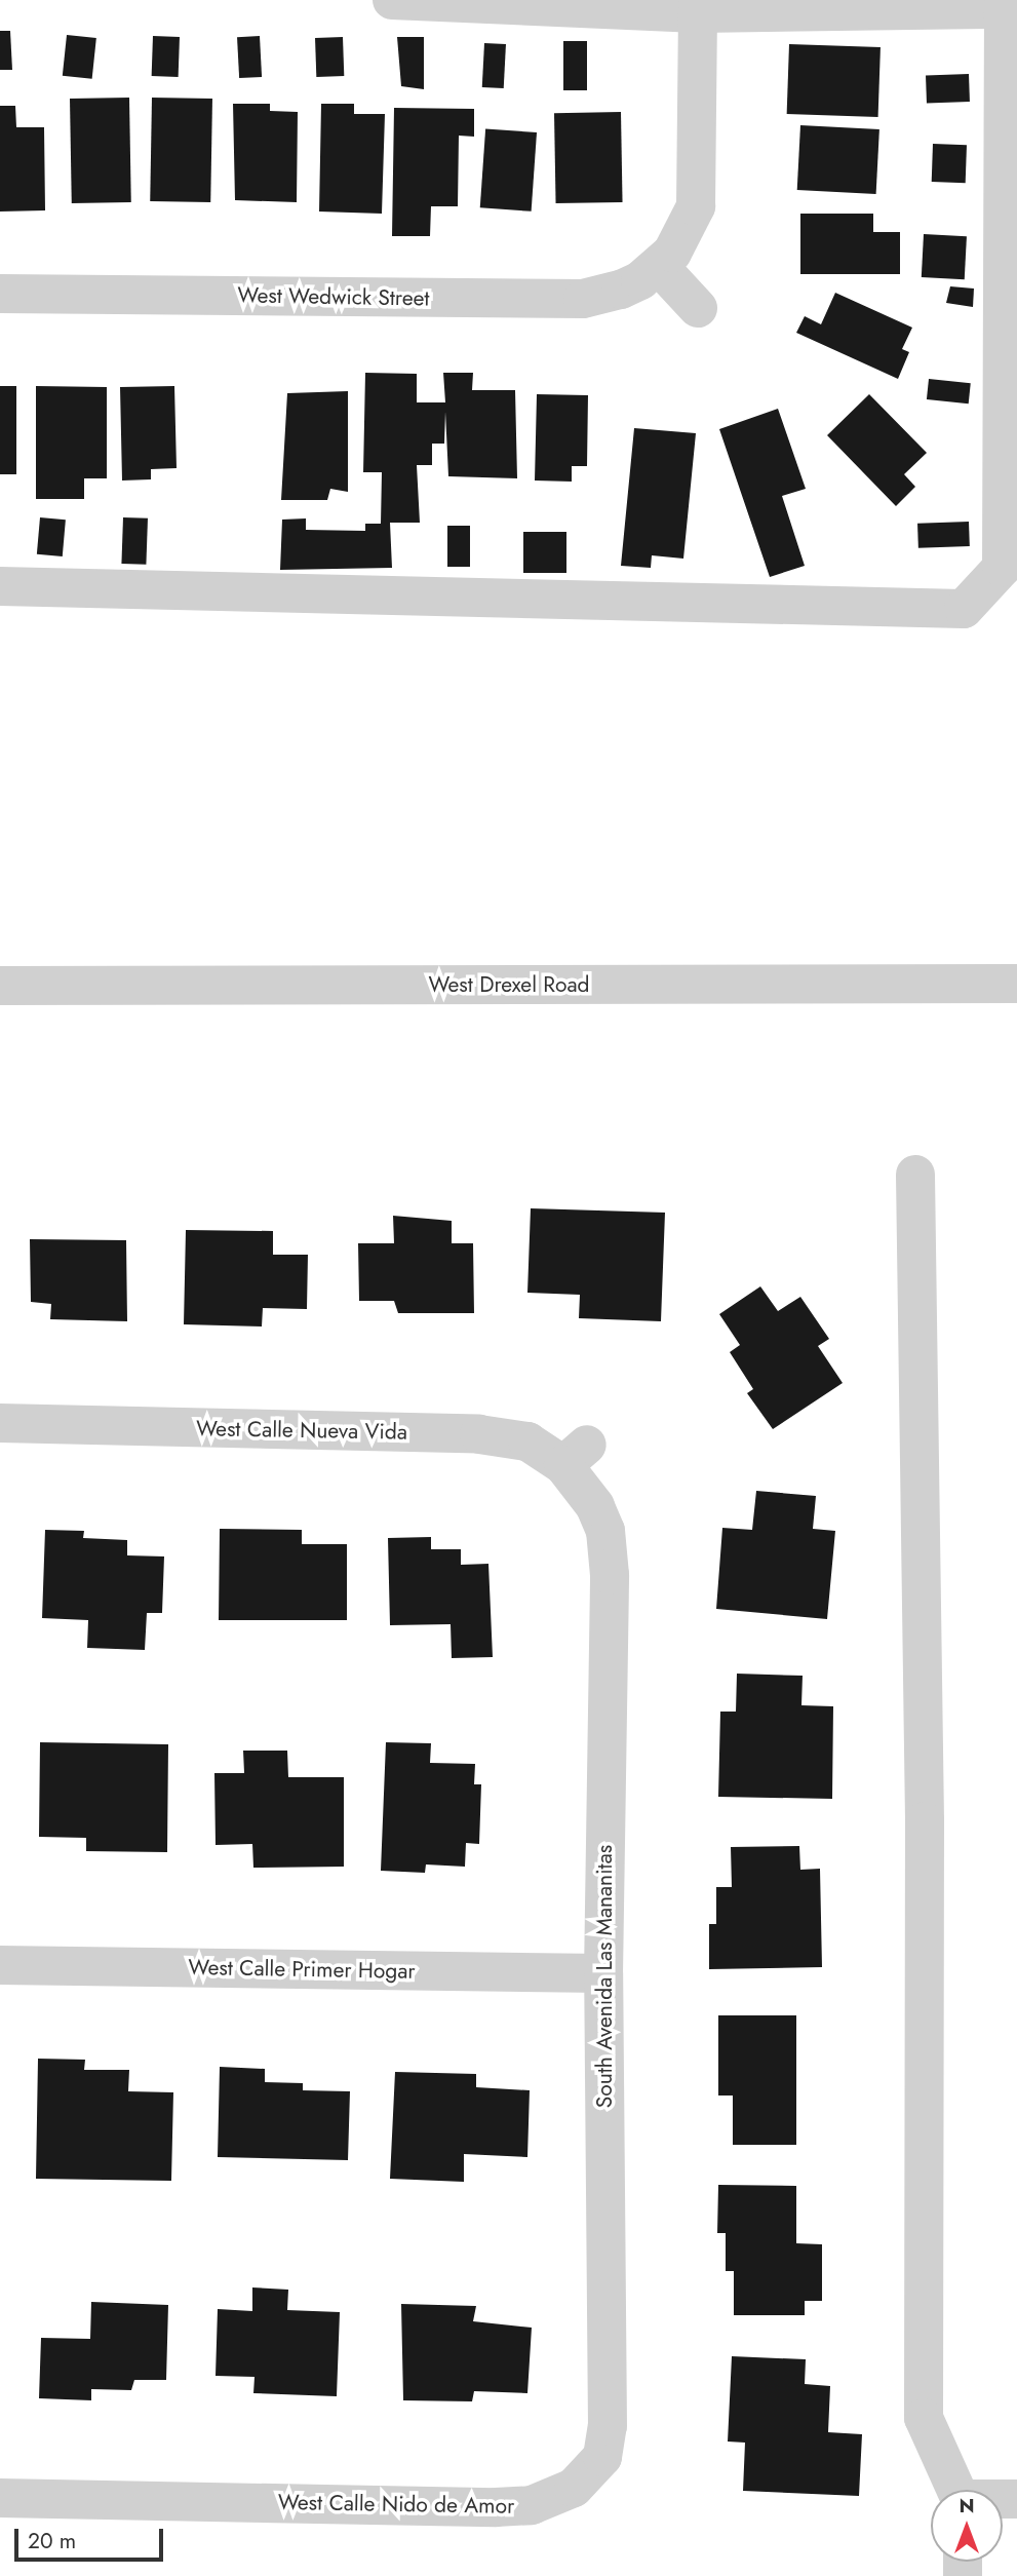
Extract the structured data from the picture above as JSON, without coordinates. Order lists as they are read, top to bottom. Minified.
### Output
{"streets":{"street":["West Wedwick Street","West Drexel Road","West Calle Nueva Vida","West Calle Primer Hogar","South Avenida Las Mananitas","West Calle Nido de Amor"]},"crossings":[["West Calle Nueva Vida","South Avenida Las Mananitas"],["West Calle Primer Hogar","South Avenida Las Mananitas"],["South Avenida Las Mananitas","West Calle Nido de Amor"]],"scale_bar":"20 m","north":"top"}
